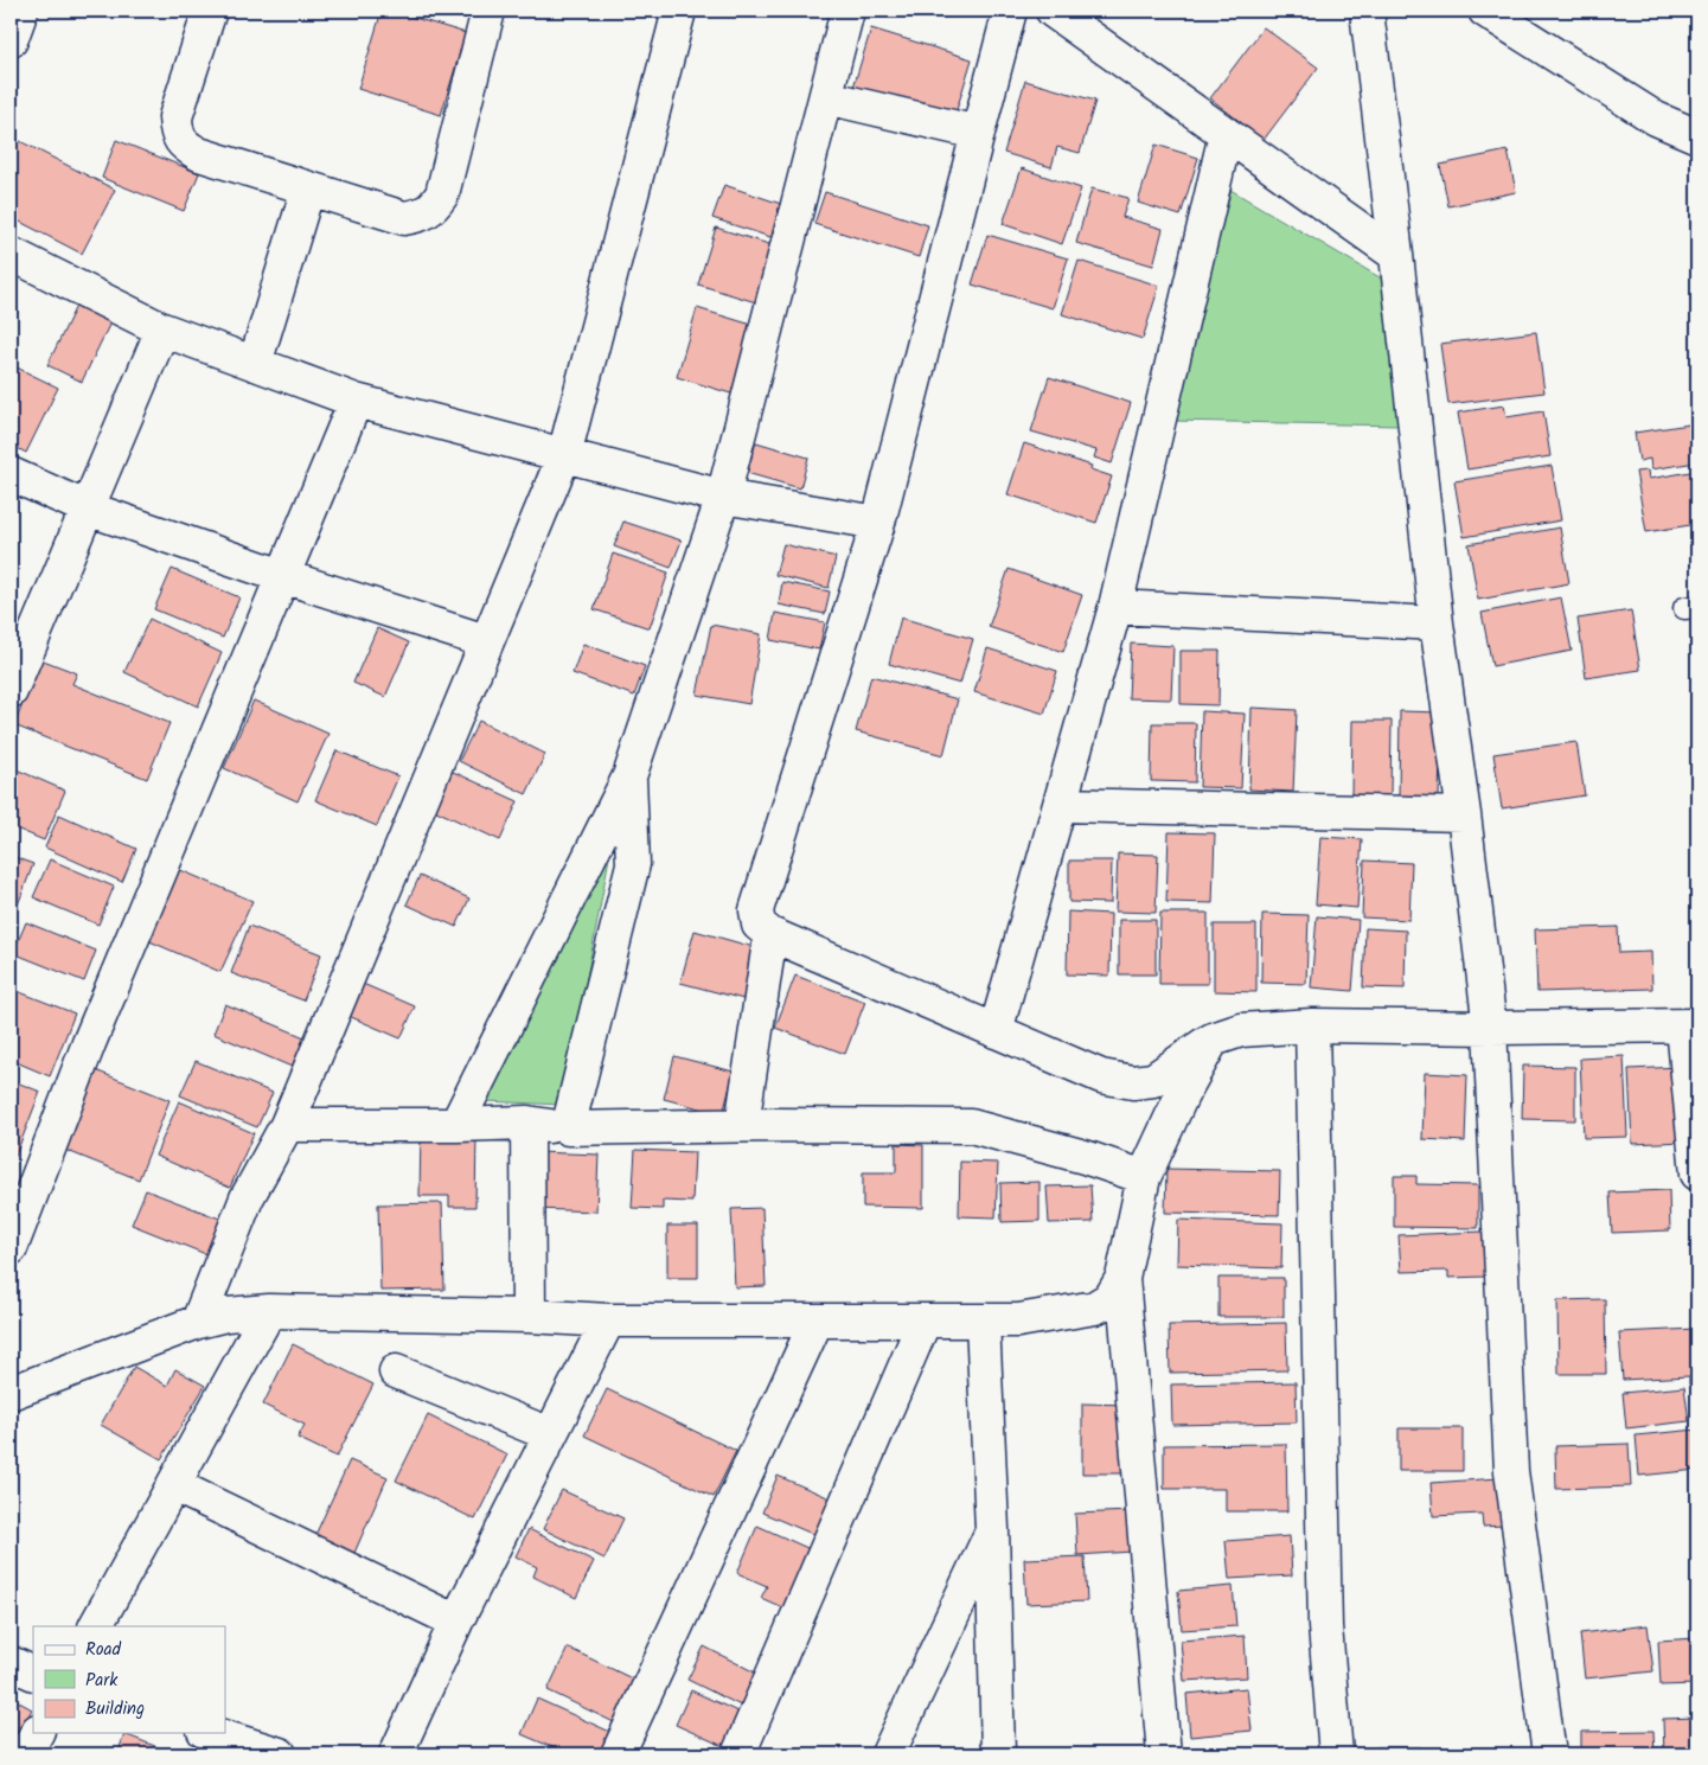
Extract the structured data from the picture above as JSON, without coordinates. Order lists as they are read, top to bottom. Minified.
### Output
{"legend":["Road","Park","Building"]}
